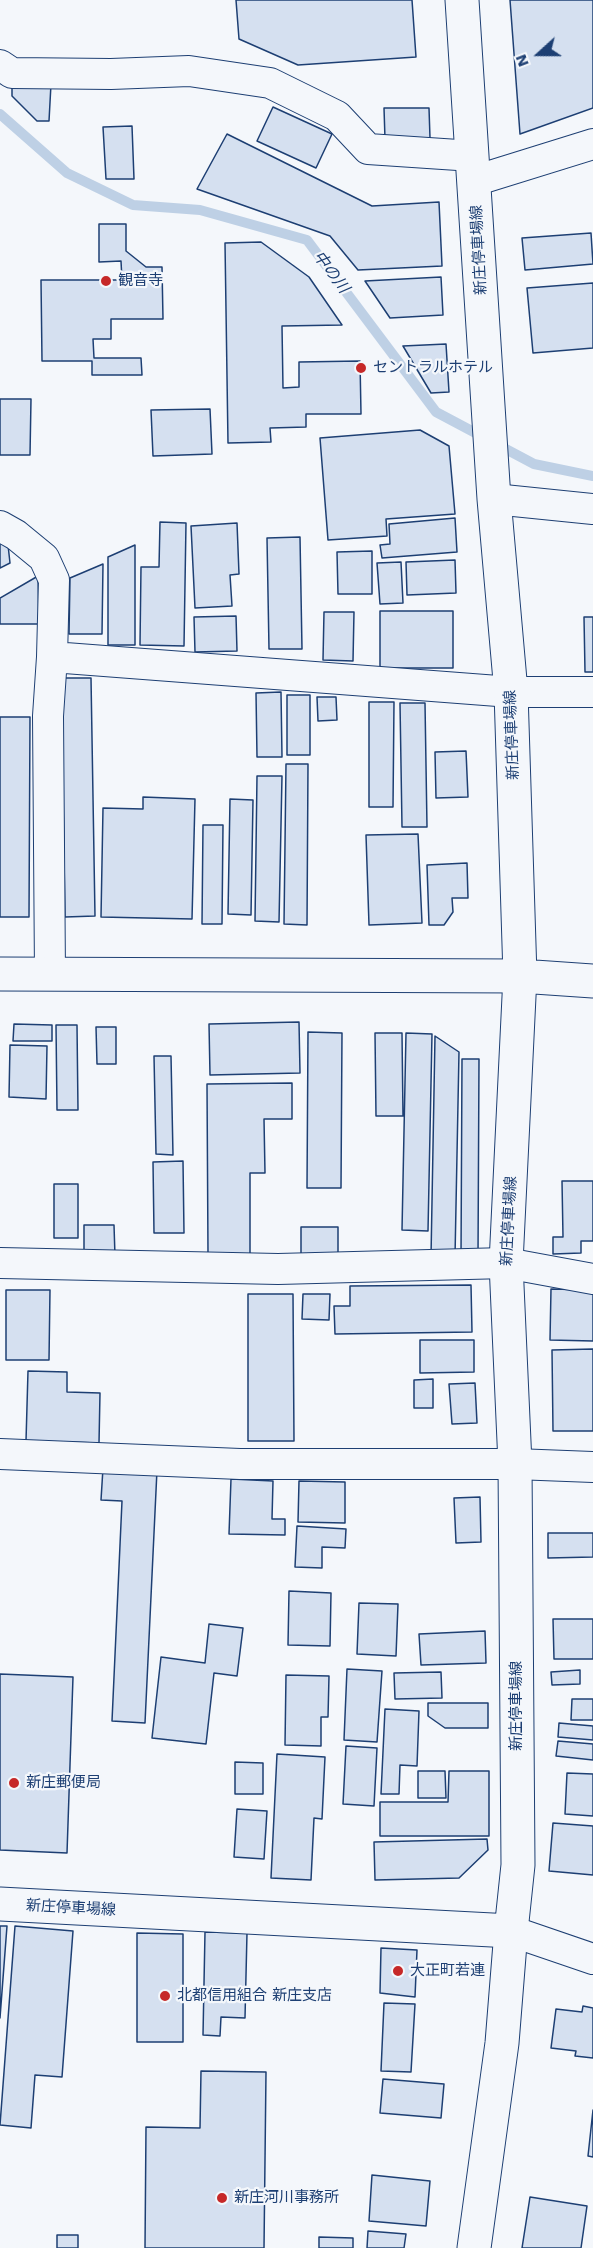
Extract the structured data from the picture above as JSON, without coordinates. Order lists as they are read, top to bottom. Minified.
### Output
{"streets":{"main road":["新庄停車場線"]},"water":["中の川"],"places":["観音寺","セントラルホテル","新庄郵便局","大正町若連","北都信用組合 新庄支店","新庄河川事務所"],"north":"left"}
